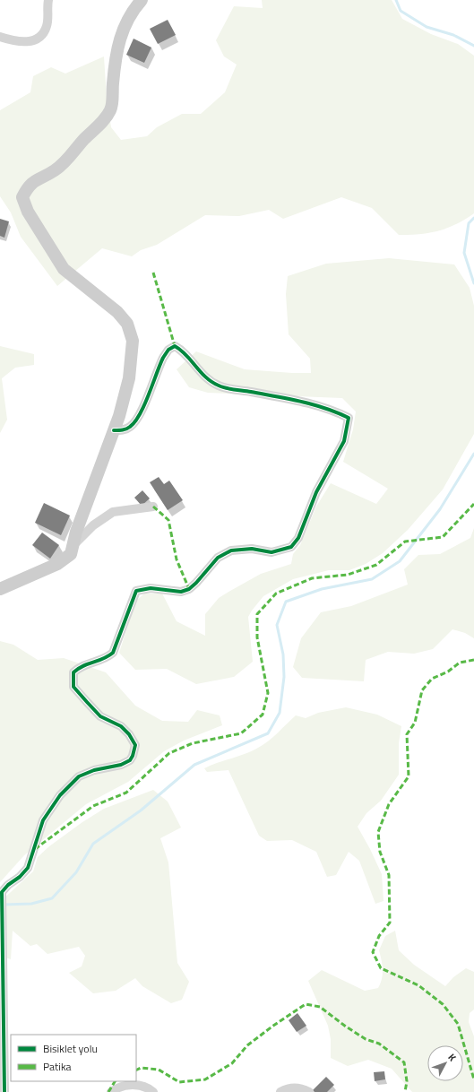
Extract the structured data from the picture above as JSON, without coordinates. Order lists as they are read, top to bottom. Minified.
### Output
{"legend":["Bisiklet yolu","Patika"],"north":"top right"}
